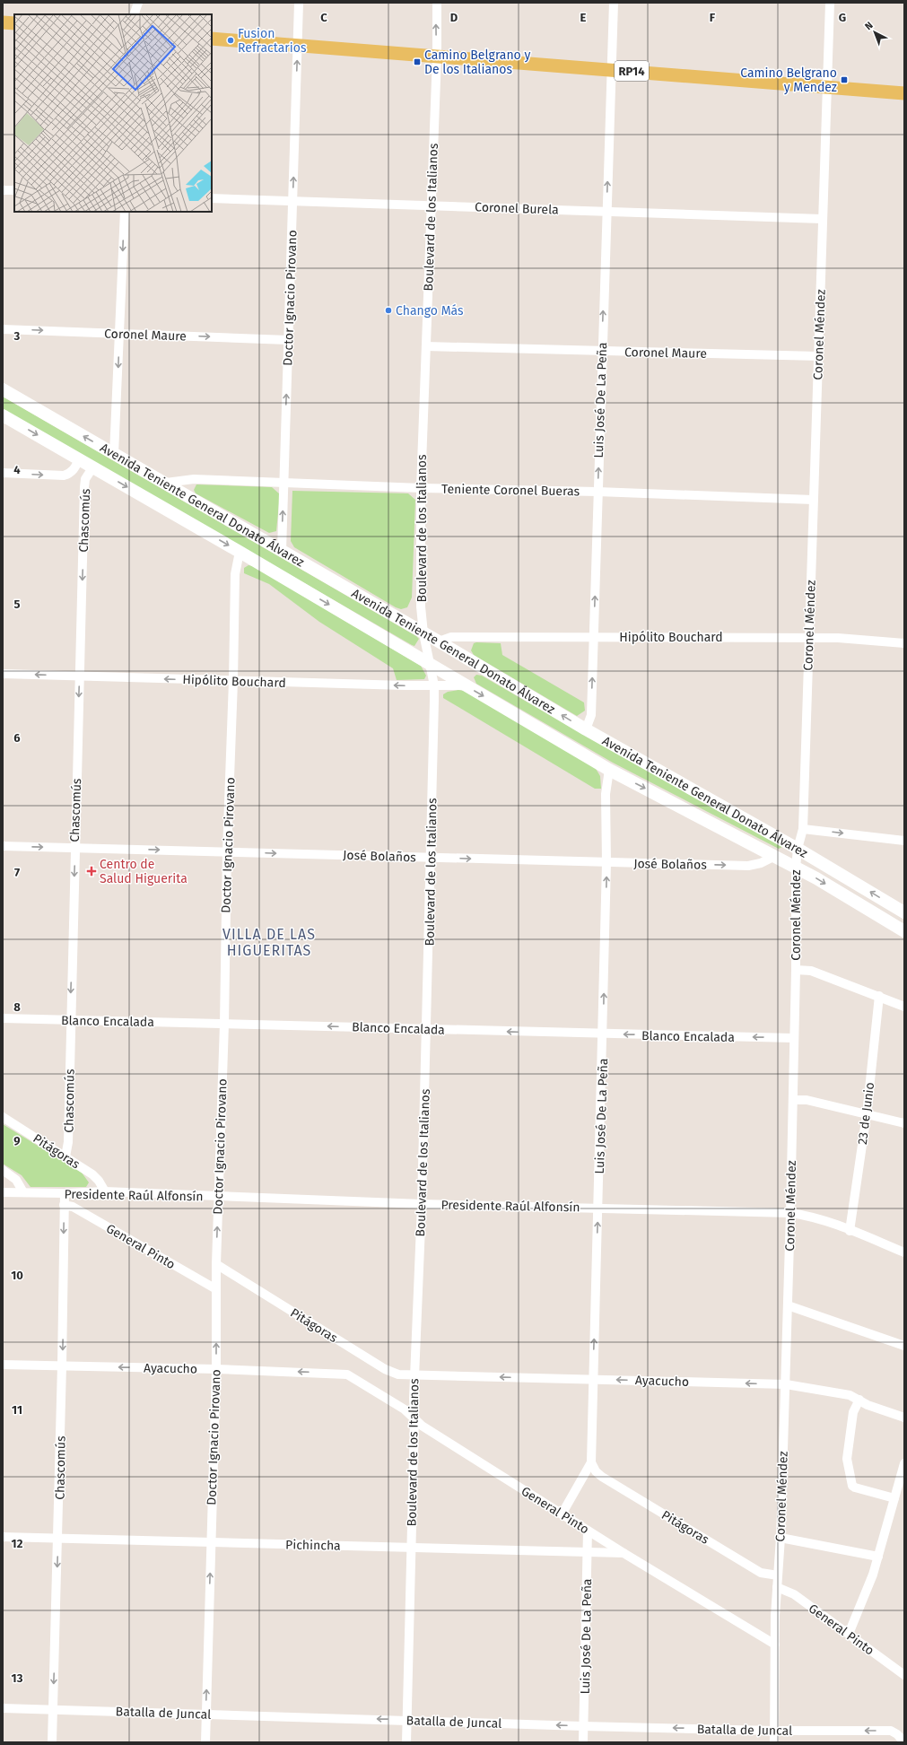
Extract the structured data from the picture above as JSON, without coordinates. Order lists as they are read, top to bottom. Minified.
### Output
{"streets":{"main road":["RP14","Avenida Teniente General Donato Álvarez"],"street":["Coronel Burela","Boulevard de los Italianos","Doctor Ignacio Pirovano","Coronel Maure","Coronel Méndez","Luis José De La Peña","Teniente Coronel Bueras","Chascomús","Hipólito Bouchard","José Bolaños","Blanco Encalada","23 de Junio","Pitágoras","Presidente Raúl Alfonsín","General Pinto","Ayacucho","Pichincha","Batalla de Juncal"]},"crossings":[["RP14","Boulevard de los Italianos"],["RP14","Doctor Ignacio Pirovano"],["RP14","Coronel Méndez"],["RP14","Luis José De La Peña"],["Coronel Burela","Boulevard de los Italianos"],["Coronel Burela","Doctor Ignacio Pirovano"],["Coronel Burela","Coronel Méndez"],["Coronel Burela","Luis José De La Peña"],["Boulevard de los Italianos","Coronel Maure"],["Boulevard de los Italianos","Teniente Coronel Bueras"],["Boulevard de los Italianos","Avenida Teniente General Donato Álvarez"],["Boulevard de los Italianos","Hipólito Bouchard"],["Boulevard de los Italianos","José Bolaños"],["Boulevard de los Italianos","Blanco Encalada"],["Boulevard de los Italianos","Pitágoras"],["Boulevard de los Italianos","Presidente Raúl Alfonsín"],["Boulevard de los Italianos","General Pinto"],["Boulevard de los Italianos","Ayacucho"],["Boulevard de los Italianos","Pichincha"],["Boulevard de los Italianos","Batalla de Juncal"],["Doctor Ignacio Pirovano","Coronel Maure"],["Doctor Ignacio Pirovano","Teniente Coronel Bueras"],["Doctor Ignacio Pirovano","Avenida Teniente General Donato Álvarez"],["Doctor Ignacio Pirovano","Hipólito Bouchard"],["Doctor Ignacio Pirovano","José Bolaños"],["Doctor Ignacio Pirovano","Blanco Encalada"],["Doctor Ignacio Pirovano","Pitágoras"],["Doctor Ignacio Pirovano","Presidente Raúl Alfonsín"],["Doctor Ignacio Pirovano","General Pinto"],["Doctor Ignacio Pirovano","Ayacucho"],["Doctor Ignacio Pirovano","Pichincha"],["Doctor Ignacio Pirovano","Batalla de Juncal"],["Coronel Maure","Coronel Méndez"],["Coronel Maure","Luis José De La Peña"],["Coronel Méndez","Teniente Coronel Bueras"],["Coronel Méndez","Avenida Teniente General Donato Álvarez"],["Coronel Méndez","Hipólito Bouchard"],["Coronel Méndez","Blanco Encalada"],["Coronel Méndez","Pitágoras"],["Coronel Méndez","Presidente Raúl Alfonsín"],["Coronel Méndez","General Pinto"],["Coronel Méndez","Ayacucho"],["Coronel Méndez","Batalla de Juncal"],["Luis José De La Peña","Teniente Coronel Bueras"],["Luis José De La Peña","Avenida Teniente General Donato Álvarez"],["Luis José De La Peña","Hipólito Bouchard"],["Luis José De La Peña","José Bolaños"],["Luis José De La Peña","Blanco Encalada"],["Luis José De La Peña","Pitágoras"],["Luis José De La Peña","Presidente Raúl Alfonsín"],["Luis José De La Peña","General Pinto"],["Luis José De La Peña","Ayacucho"],["Luis José De La Peña","Pichincha"],["Luis José De La Peña","Batalla de Juncal"],["Teniente Coronel Bueras","Avenida Teniente General Donato Álvarez"],["Avenida Teniente General Donato Álvarez","Chascomús"],["Avenida Teniente General Donato Álvarez","Hipólito Bouchard"],["Avenida Teniente General Donato Álvarez","José Bolaños"],["Chascomús","Hipólito Bouchard"],["Chascomús","José Bolaños"],["Chascomús","Blanco Encalada"],["Chascomús","Pitágoras"],["Chascomús","Presidente Raúl Alfonsín"],["Chascomús","General Pinto"],["Chascomús","Ayacucho"],["Chascomús","Pichincha"],["Chascomús","Batalla de Juncal"],["23 de Junio","Presidente Raúl Alfonsín"],["Pitágoras","Presidente Raúl Alfonsín"],["Pitágoras","Ayacucho"],["General Pinto","Ayacucho"],["General Pinto","Pichincha"]],"one_way":["Doctor Ignacio Pirovano","Coronel Maure","Luis José De La Peña","Chascomús","Hipólito Bouchard","José Bolaños","Blanco Encalada","Ayacucho","Batalla de Juncal"],"districts":["VILLA DE LAS HIGUERITAS"],"places":{"other":["Fusion Refractarios","Chango Más"],"transit":["Camino Belgrano y De los Italianos","Camino Belgrano y Mendez"],"health":["Centro de Salud Higuerita"]},"north":"top left","grid":{"columns":["C","D","E","F","G"],"rows":["3","4","5","6","7","8","9","10","11","12","13"]}}
